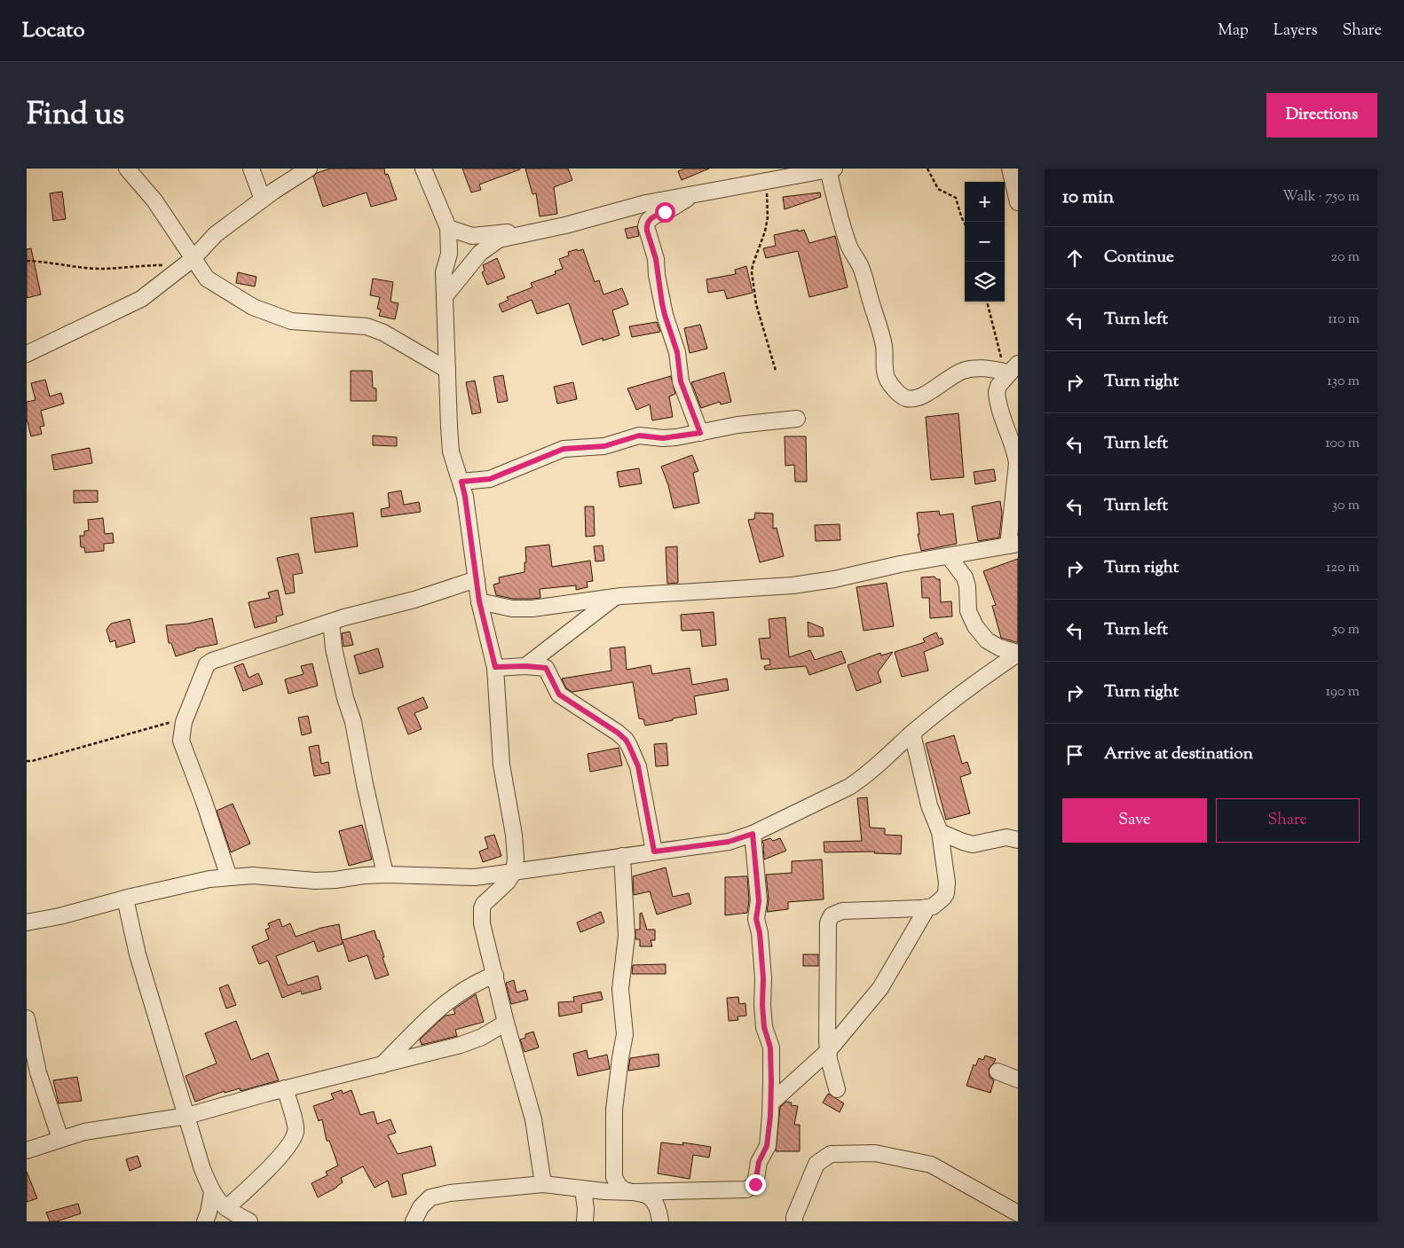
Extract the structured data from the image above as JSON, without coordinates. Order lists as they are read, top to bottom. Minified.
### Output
{"page":{"header":"Locato","nav":["Map","Layers","Share"],"title":"Find us","buttons":["Directions",["Save","Share"]],"heading":["10 min","Walk · 750 m"],"map_buttons":["+","−"],"list":[["Continue","20 m"],["Turn left","110 m"],["Turn right","130 m"],["Turn left","100 m"],["Turn left","30 m"],["Turn right","120 m"],["Turn left","50 m"],["Turn right","190 m"],"Arrive at destination"]}}
